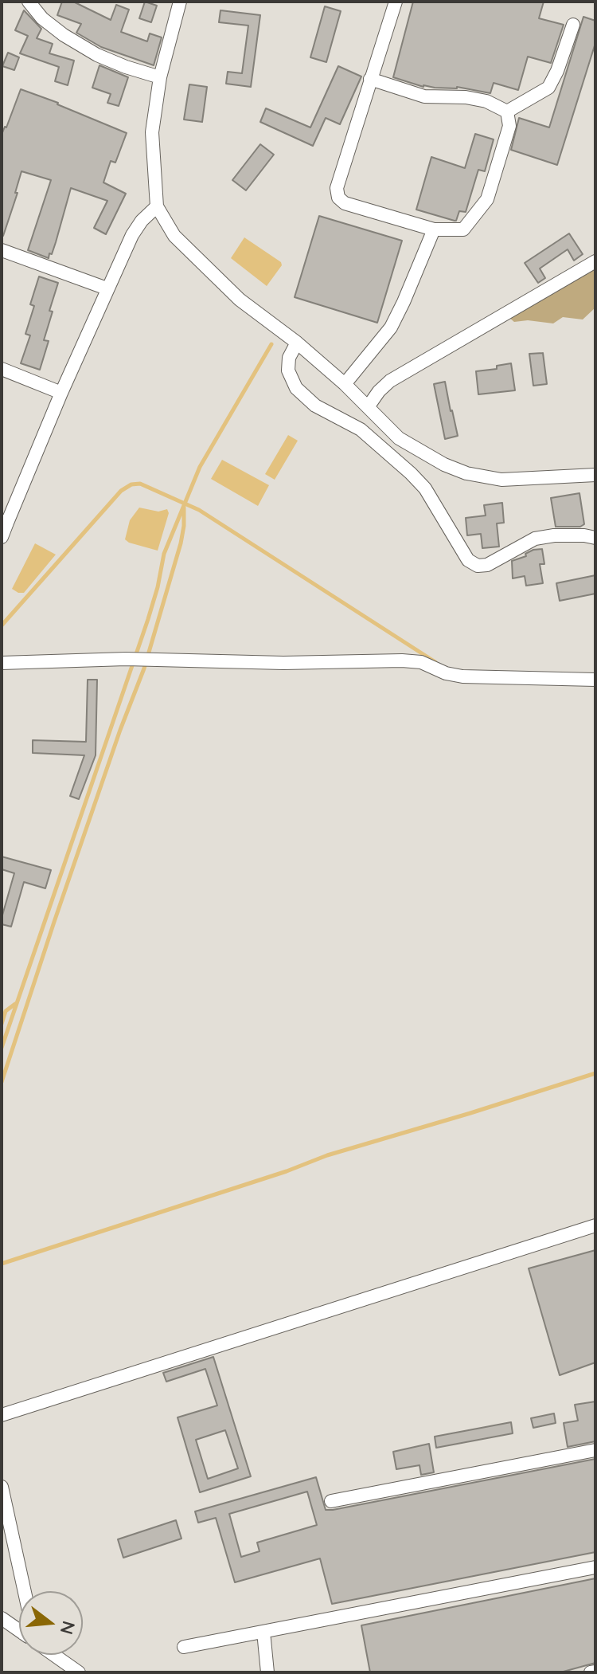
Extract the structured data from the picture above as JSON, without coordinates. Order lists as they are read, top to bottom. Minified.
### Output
{"north":"right"}
